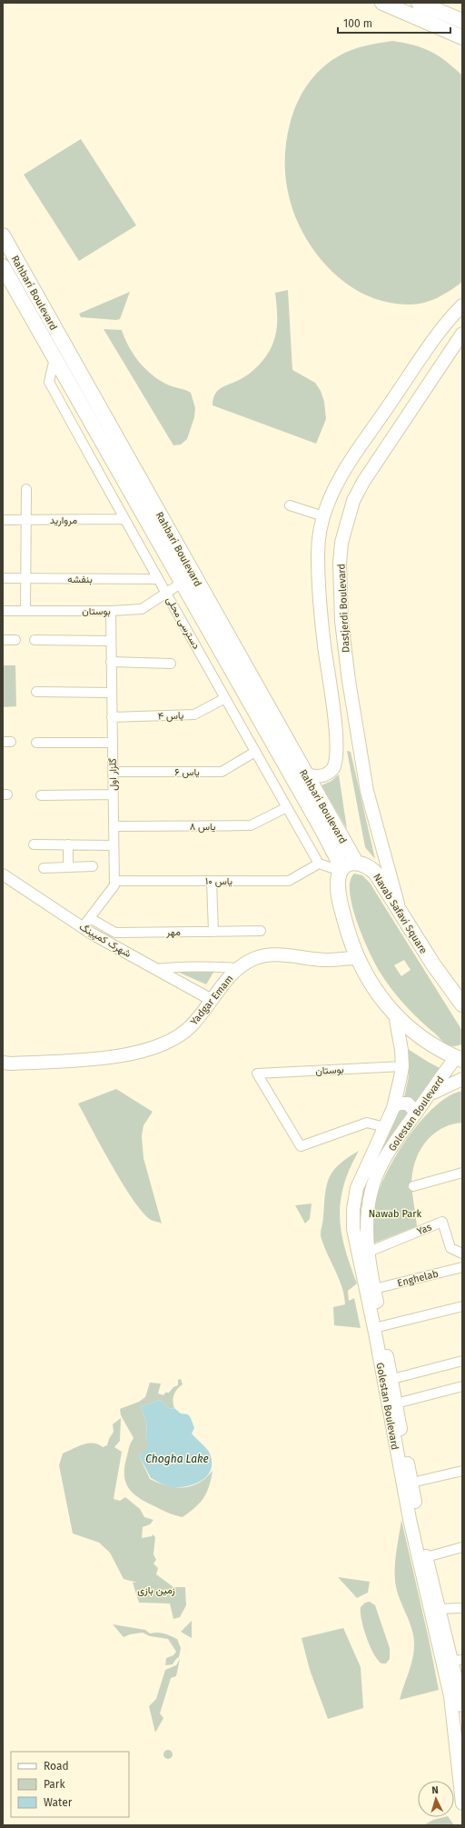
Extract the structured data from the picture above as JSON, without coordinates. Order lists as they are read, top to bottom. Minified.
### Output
{"streets":{"main road":["Rahbari Boulevard","Dastjerdi Boulevard","Navab Safavi Square","Yadgar Emam","Golestan Boulevard"],"street":["مروارید","بنفشه","بوستان","دسترسی محلی","یاس ۴","یاس ۶","گلزار اول","یاس ۸","یاس ۱۰","مهر","شهرک کمپینگ","Yas","Enghelab"]},"crossings":[["Rahbari Boulevard","Dastjerdi Boulevard"],["Rahbari Boulevard","بوستان"],["Rahbari Boulevard","دسترسی محلی"],["Rahbari Boulevard","Navab Safavi Square"],["مروارید","دسترسی محلی"],["بنفشه","دسترسی محلی"],["Dastjerdi Boulevard","Navab Safavi Square"],["بوستان","دسترسی محلی"],["بوستان","گلزار اول"],["بوستان","Golestan Boulevard"],["دسترسی محلی","یاس ۴"],["دسترسی محلی","یاس ۶"],["دسترسی محلی","یاس ۸"],["دسترسی محلی","یاس ۱۰"],["یاس ۴","گلزار اول"],["یاس ۶","گلزار اول"],["گلزار اول","یاس ۸"],["گلزار اول","یاس ۱۰"],["گلزار اول","مهر"],["گلزار اول","شهرک کمپینگ"],["شهرک کمپینگ","Yadgar Emam"],["Golestan Boulevard","Yas"],["Golestan Boulevard","Enghelab"]],"water":["Chogha Lake"],"parks":["Nawab Park","زمین بازی"],"legend":["Road","Park","Water"],"scale_bar":"100 m","north":"top"}
